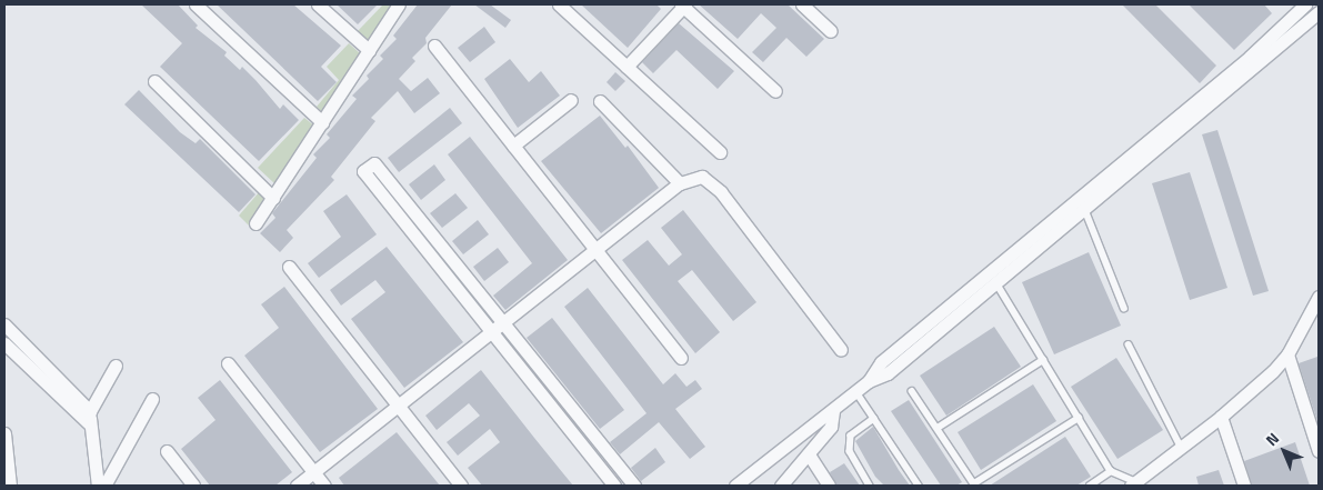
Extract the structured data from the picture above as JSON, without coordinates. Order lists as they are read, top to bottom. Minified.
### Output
{"north":"top left"}
